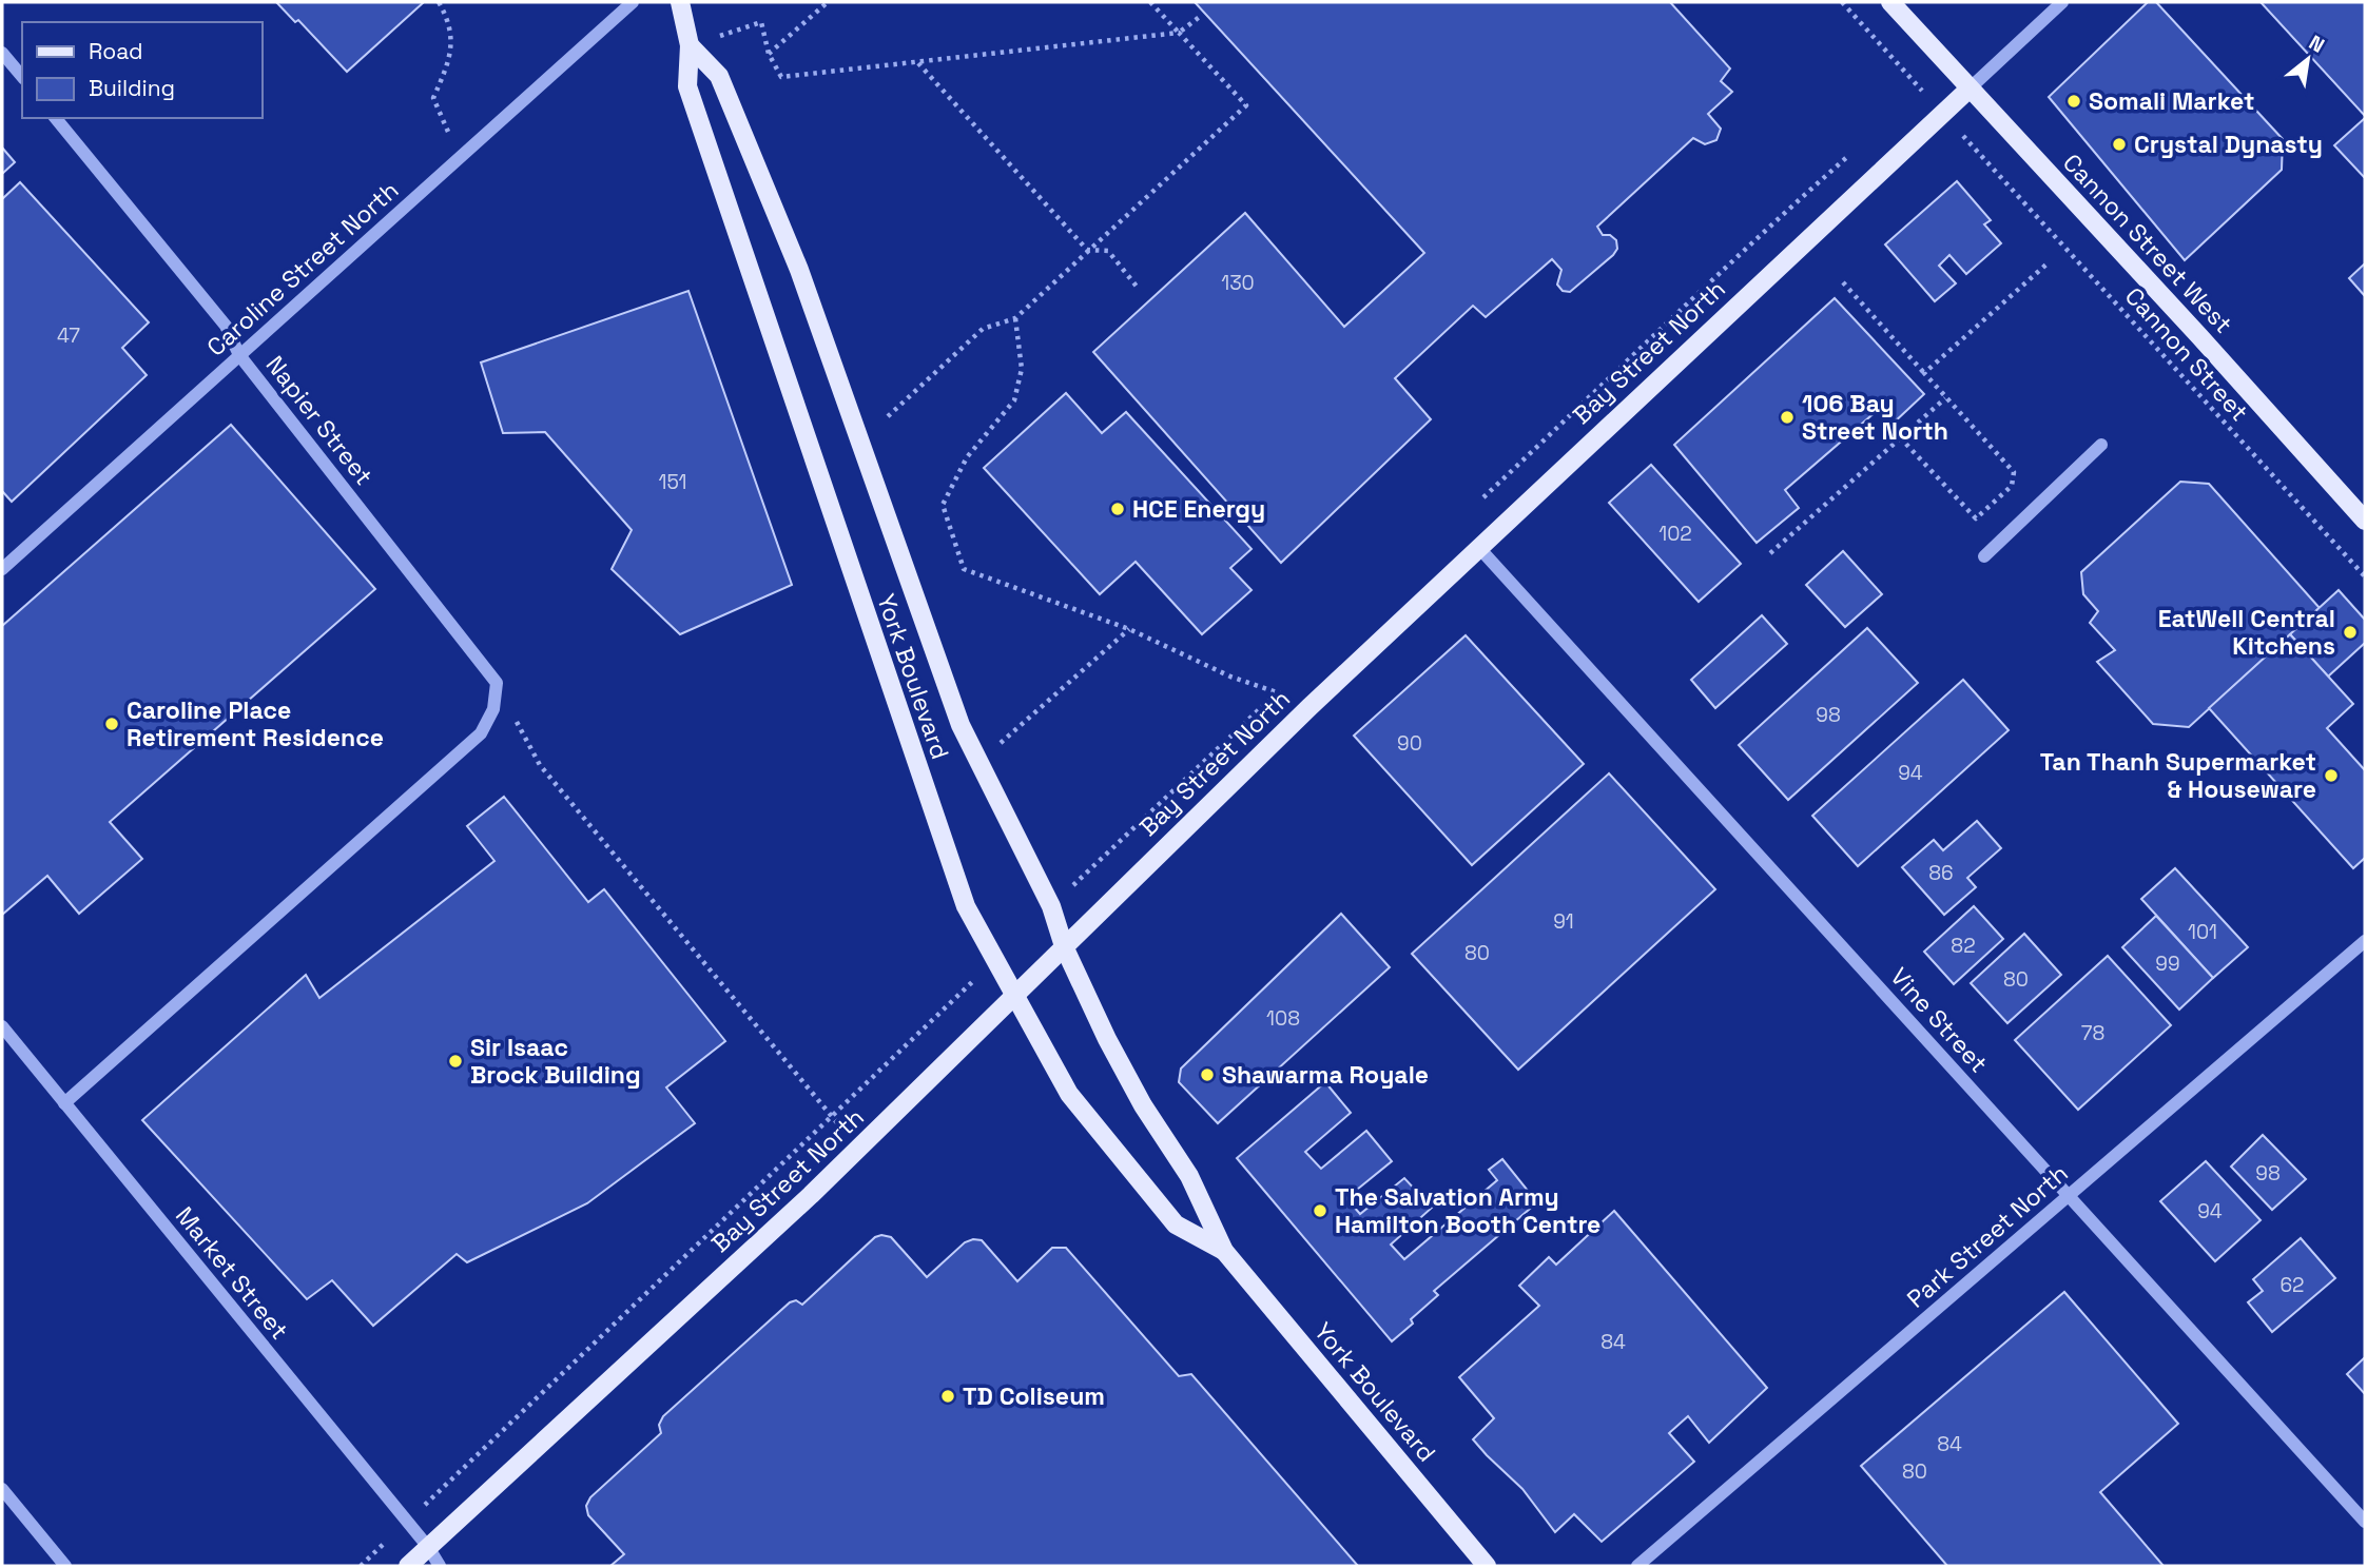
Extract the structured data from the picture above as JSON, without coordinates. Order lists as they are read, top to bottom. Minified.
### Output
{"streets":{"main road":["Cannon Street West","Bay Street North","York Boulevard"],"street":["Caroline Street North","Napier Street","Vine Street","Park Street North","Market Street"],"path":["Cannon Street"]},"crossings":[["Cannon Street West","Bay Street North"],["Caroline Street North","Napier Street"],["Bay Street North","York Boulevard"],["Bay Street North","Vine Street"],["Bay Street North","Market Street"],["Vine Street","Park Street North"]],"places":["Somali Market","Crystal Dynasty","106 Bay Street North","HCE Energy","EatWell Central Kitchens","Caroline Place Retirement Residence","Tan Thanh Supermarket & Houseware","Sir Isaac Brock Building","Shawarma Royale","The Salvation Army Hamilton Booth Centre","TD Coliseum"],"house_numbers":["130","47","151","102","98","90","94","86","91","101","82","80","99","80","108","78","98","94","62","84","84","80"],"legend":["Road","Building"],"north":"top right"}
